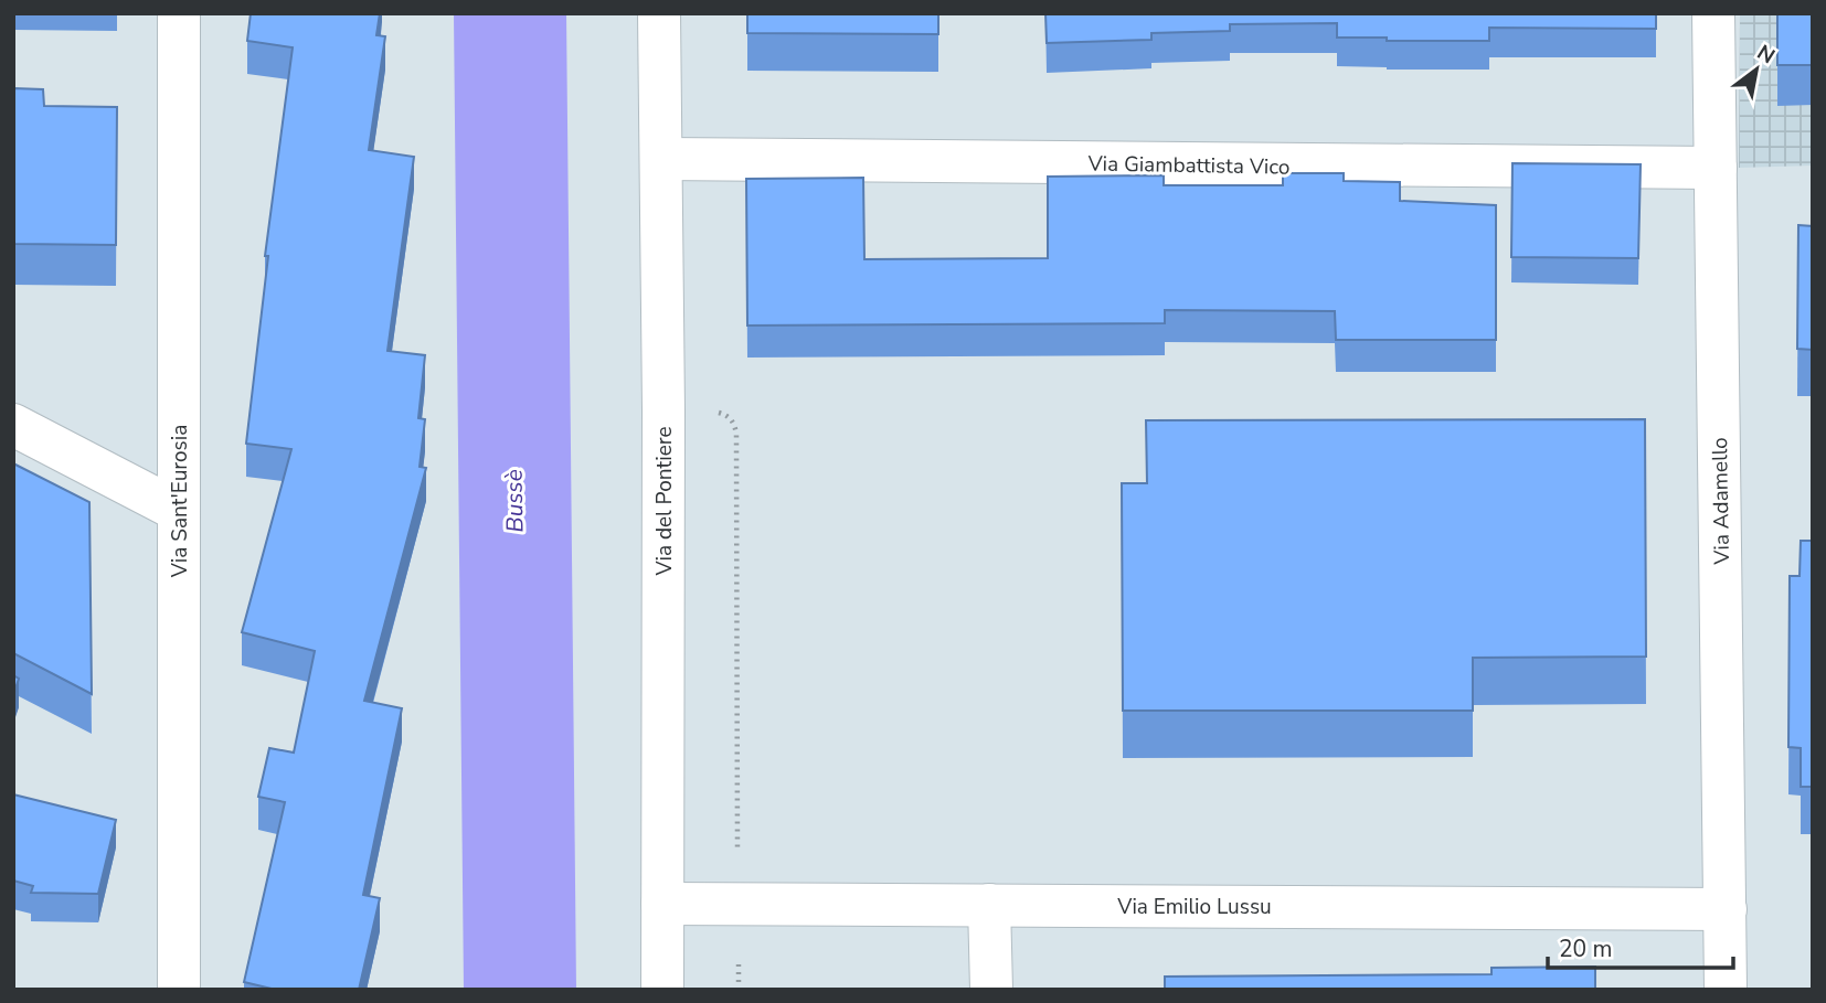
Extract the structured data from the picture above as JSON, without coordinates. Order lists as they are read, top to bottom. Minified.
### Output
{"streets":{"street":["Via Giambattista Vico","Via Sant'Eurosia","Via del Pontiere","Via Adamello","Via Emilio Lussu"]},"crossings":[["Via Giambattista Vico","Via del Pontiere"],["Via Giambattista Vico","Via Adamello"],["Via del Pontiere","Via Emilio Lussu"],["Via Adamello","Via Emilio Lussu"]],"water":["Bussè"],"scale_bar":"20 m","north":"top right"}
